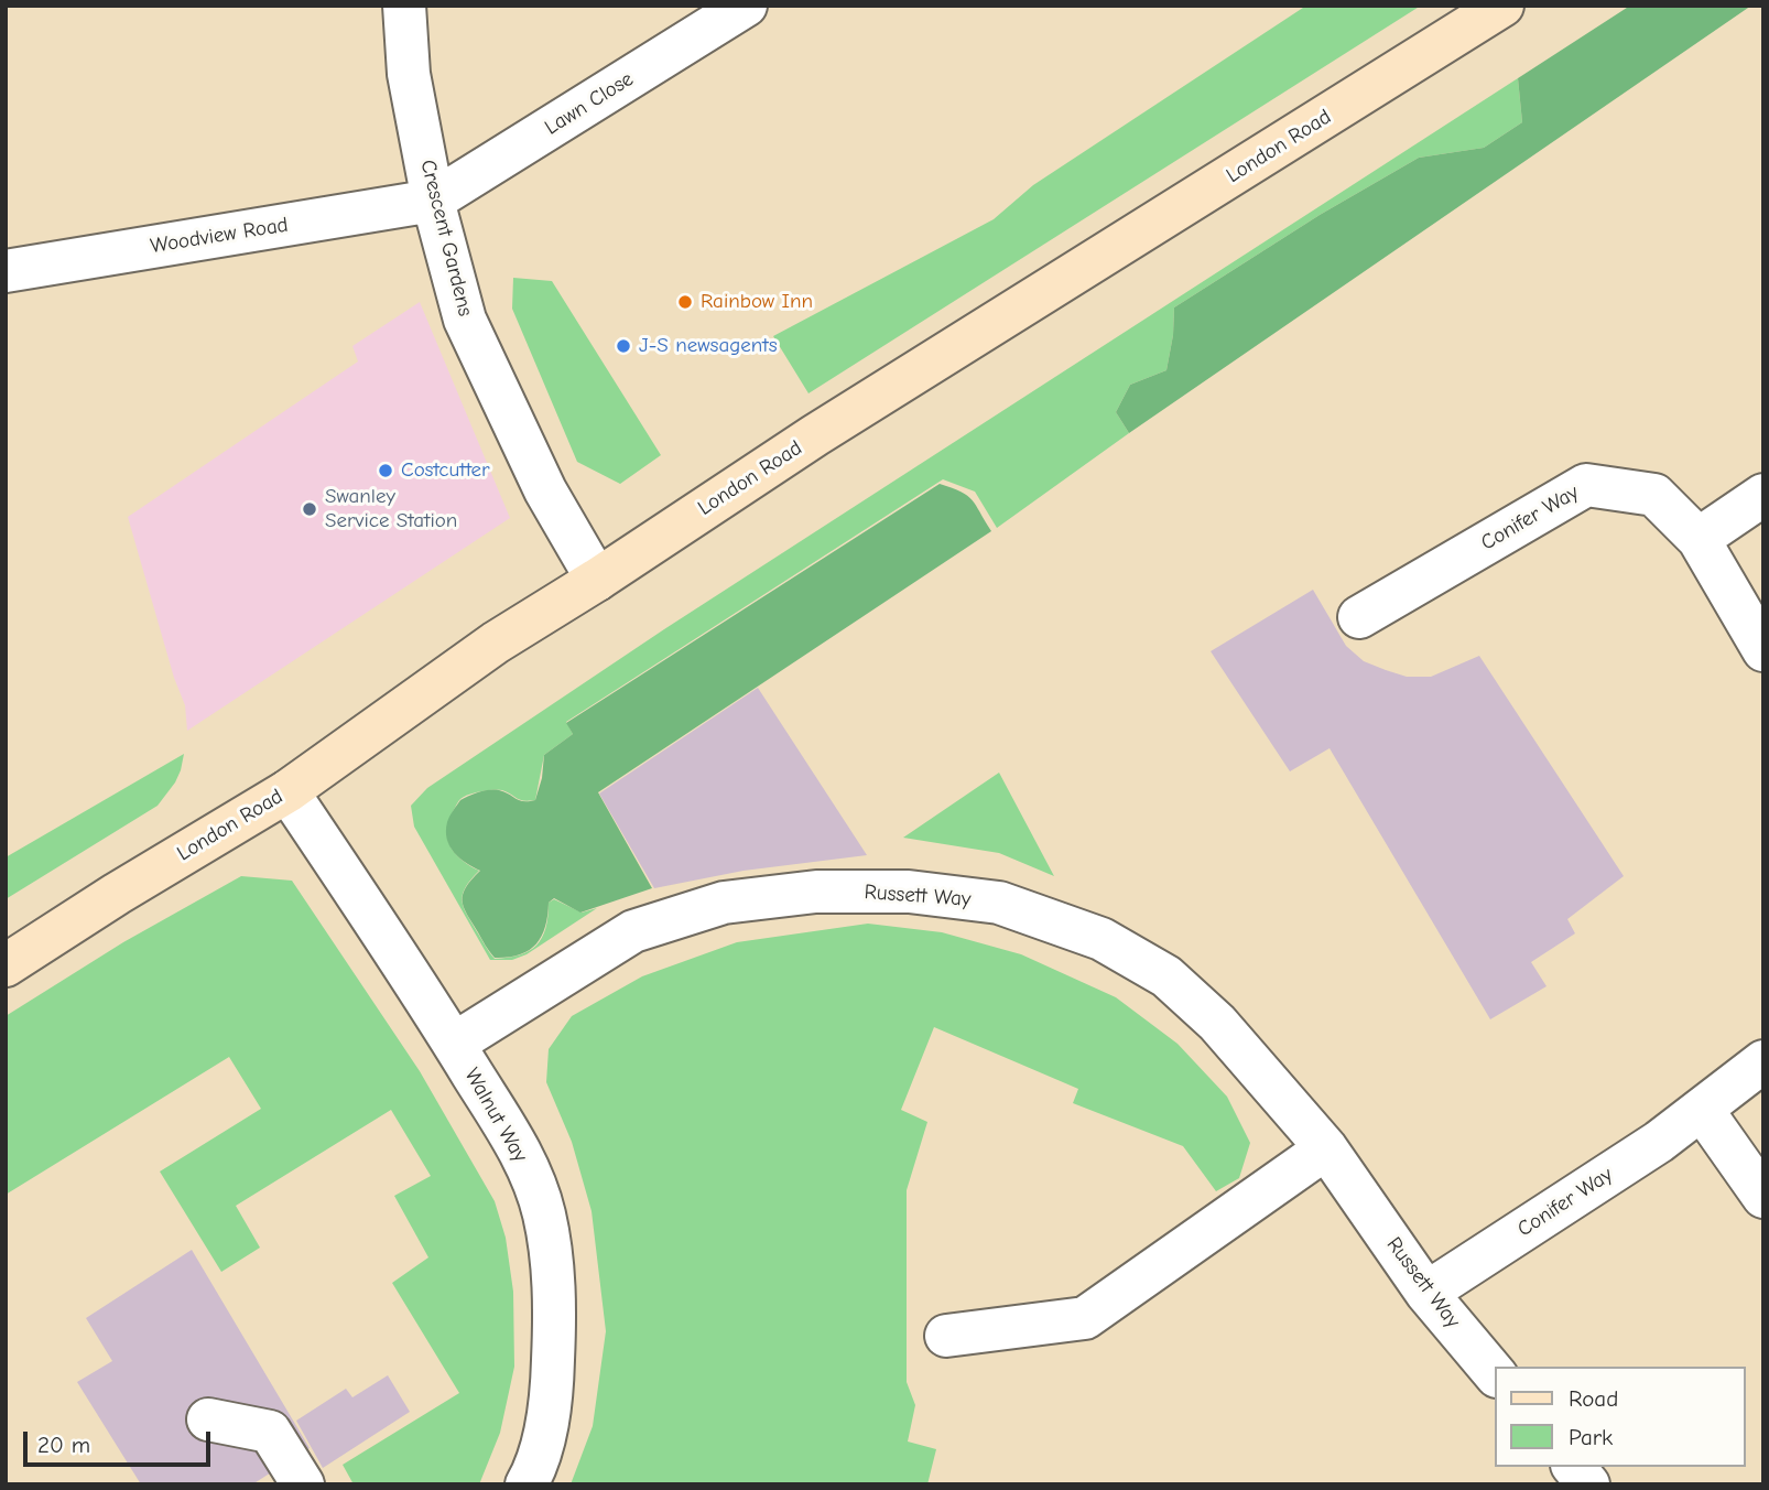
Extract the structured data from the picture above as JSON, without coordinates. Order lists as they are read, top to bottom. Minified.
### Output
{"streets":{"main road":["London Road"],"street":["Lawn Close","Woodview Road","Crescent Gardens","Conifer Way","Russett Way","Walnut Way"]},"crossings":[["Lawn Close","Woodview Road"],["Lawn Close","Crescent Gardens"],["London Road","Crescent Gardens"],["London Road","Walnut Way"],["Woodview Road","Crescent Gardens"],["Conifer Way","Russett Way"],["Russett Way","Walnut Way"]],"places":["Rainbow Inn","J-S newsagents","Costcutter","Swanley Service Station"],"legend":["Road","Park"],"scale_bar":"20 m"}
